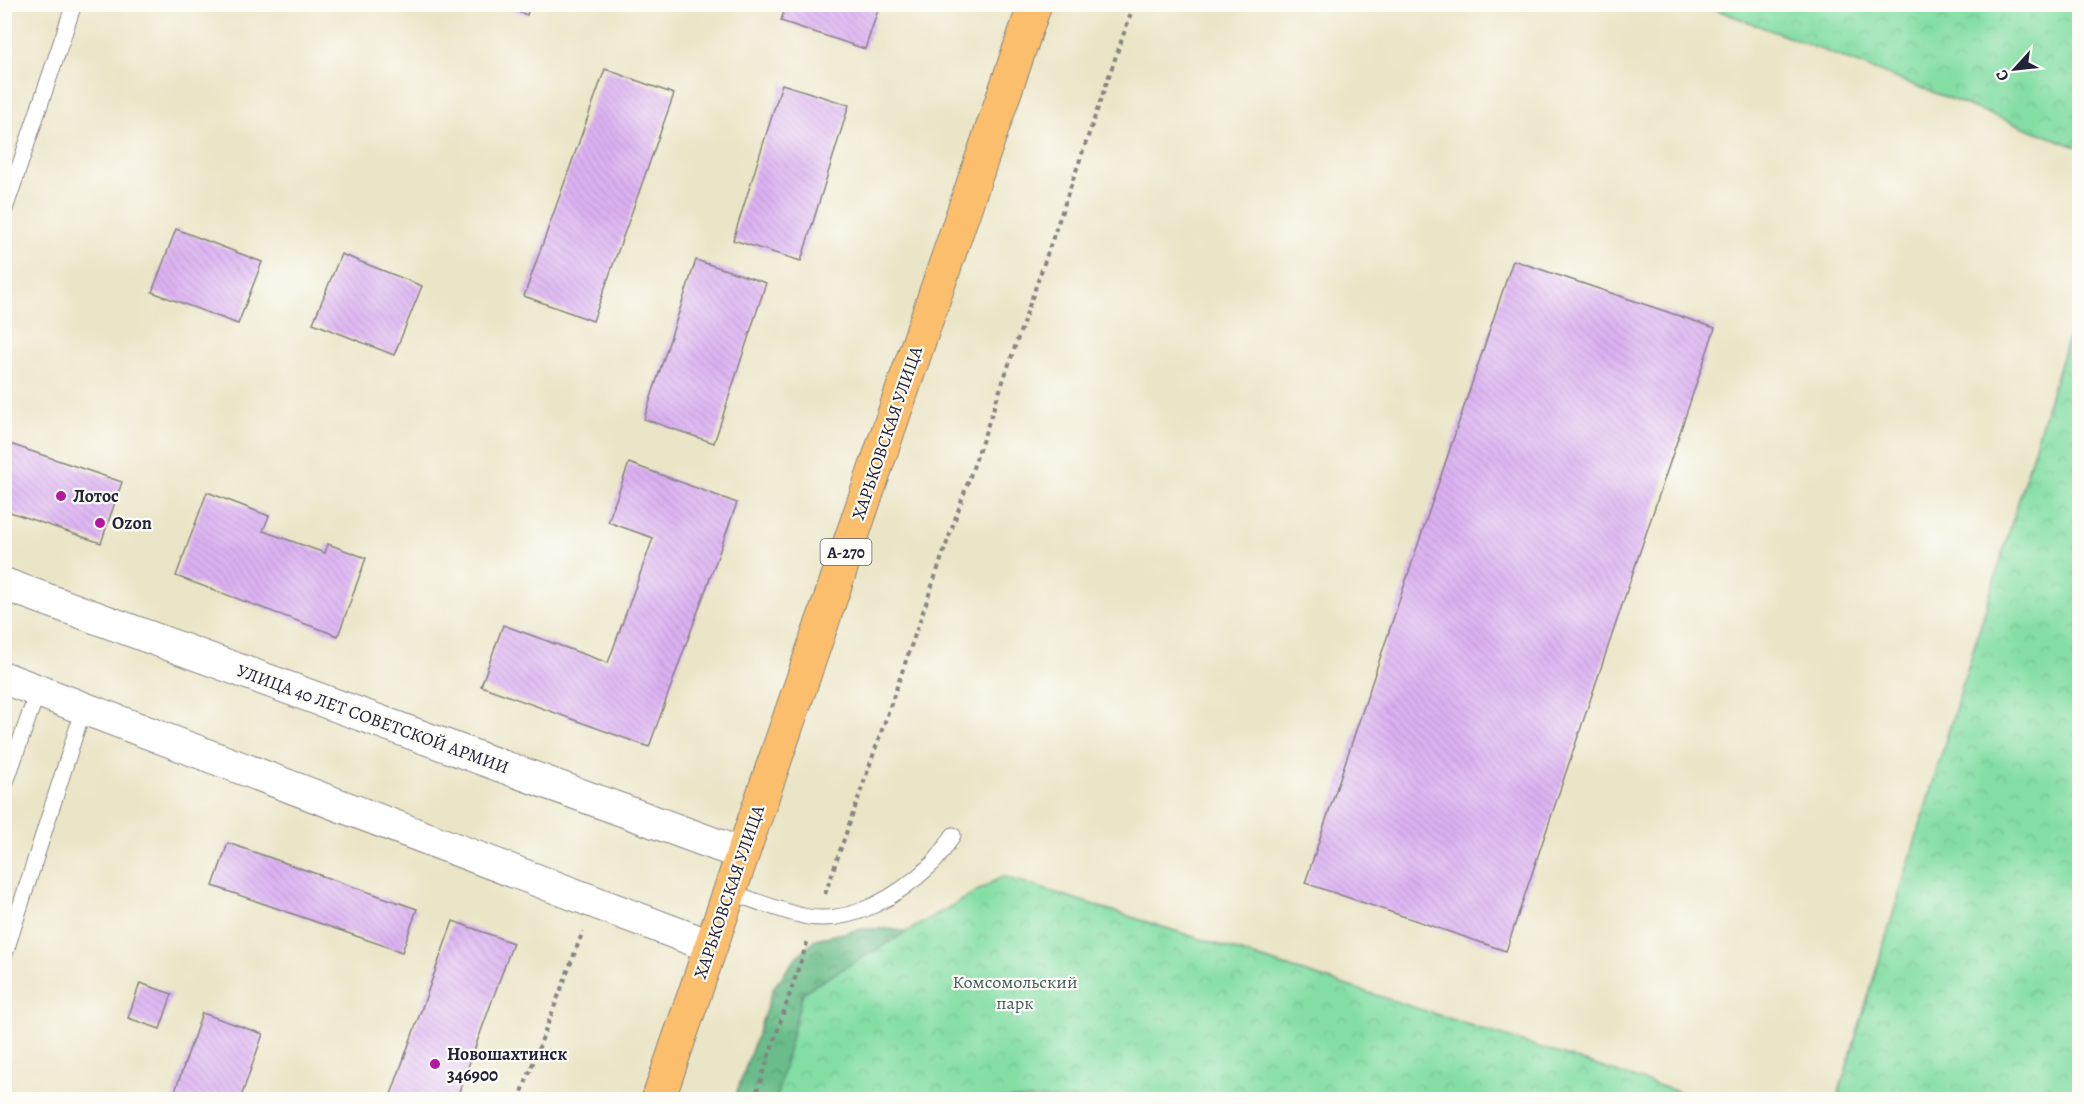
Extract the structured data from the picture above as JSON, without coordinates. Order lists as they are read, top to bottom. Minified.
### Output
{"streets":{"highway":["ХАРЬКОВСКАЯ УЛИЦА","А-270"],"street":["УЛИЦА 40 ЛЕТ СОВЕТСКОЙ АРМИИ"]},"crossings":[["ХАРЬКОВСКАЯ УЛИЦА","УЛИЦА 40 ЛЕТ СОВЕТСКОЙ АРМИИ"]],"parks":["Комсомольский парк"],"places":["Лотос","Ozon","Новошахтинск 346900"],"north":"bottom left"}
